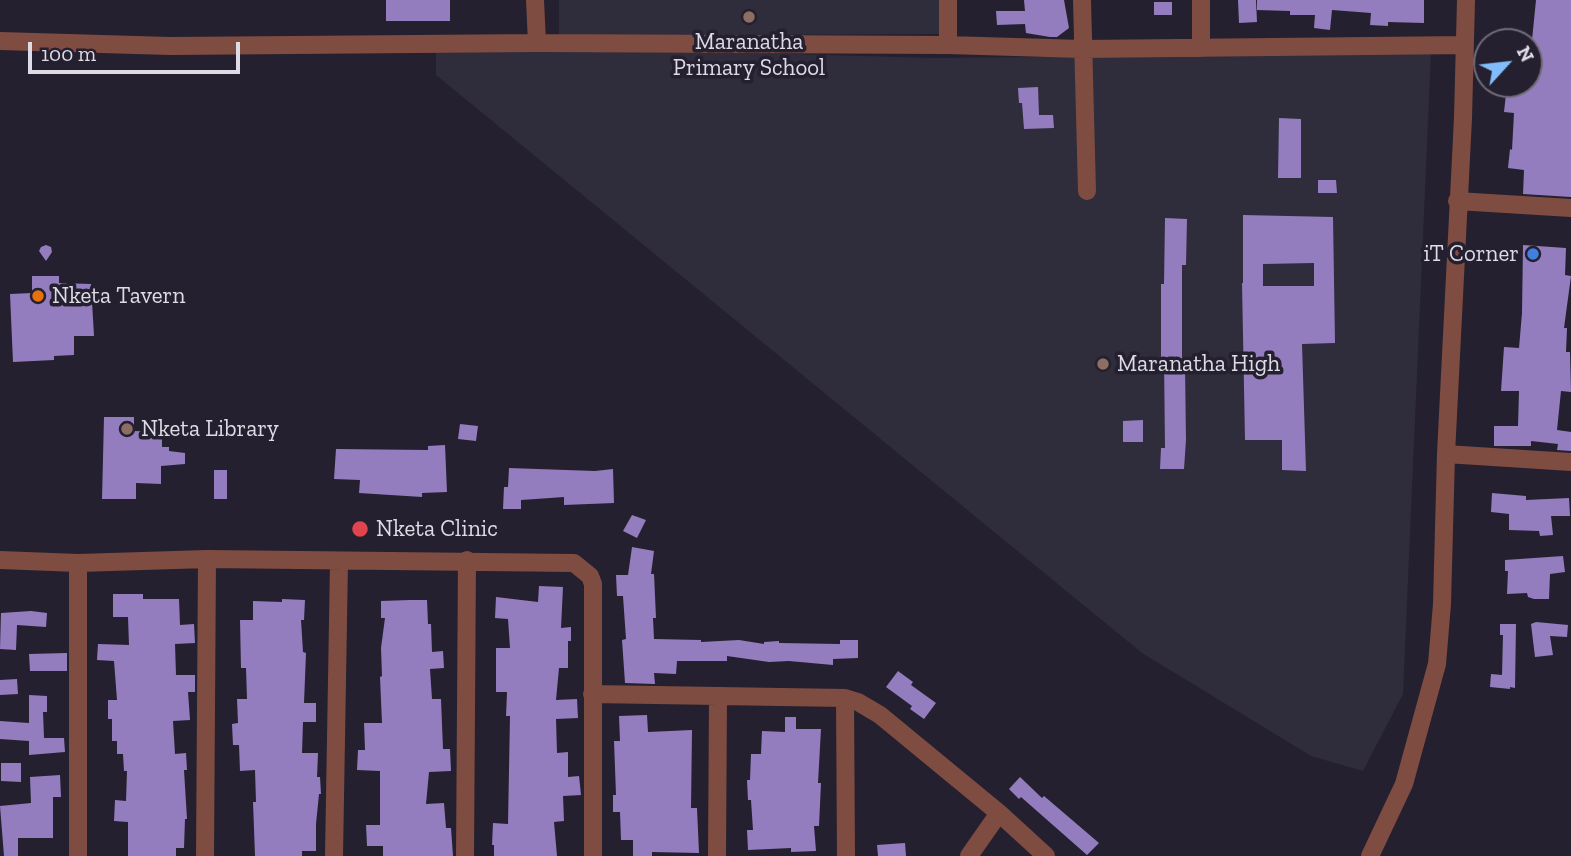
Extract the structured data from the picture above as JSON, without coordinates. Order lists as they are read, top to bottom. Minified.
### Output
{"places":["Maranatha Primary School","iT Corner","Nketa Tavern","Maranatha High","Nketa Library","Nketa Clinic"],"scale_bar":"100 m","north":"top right"}
